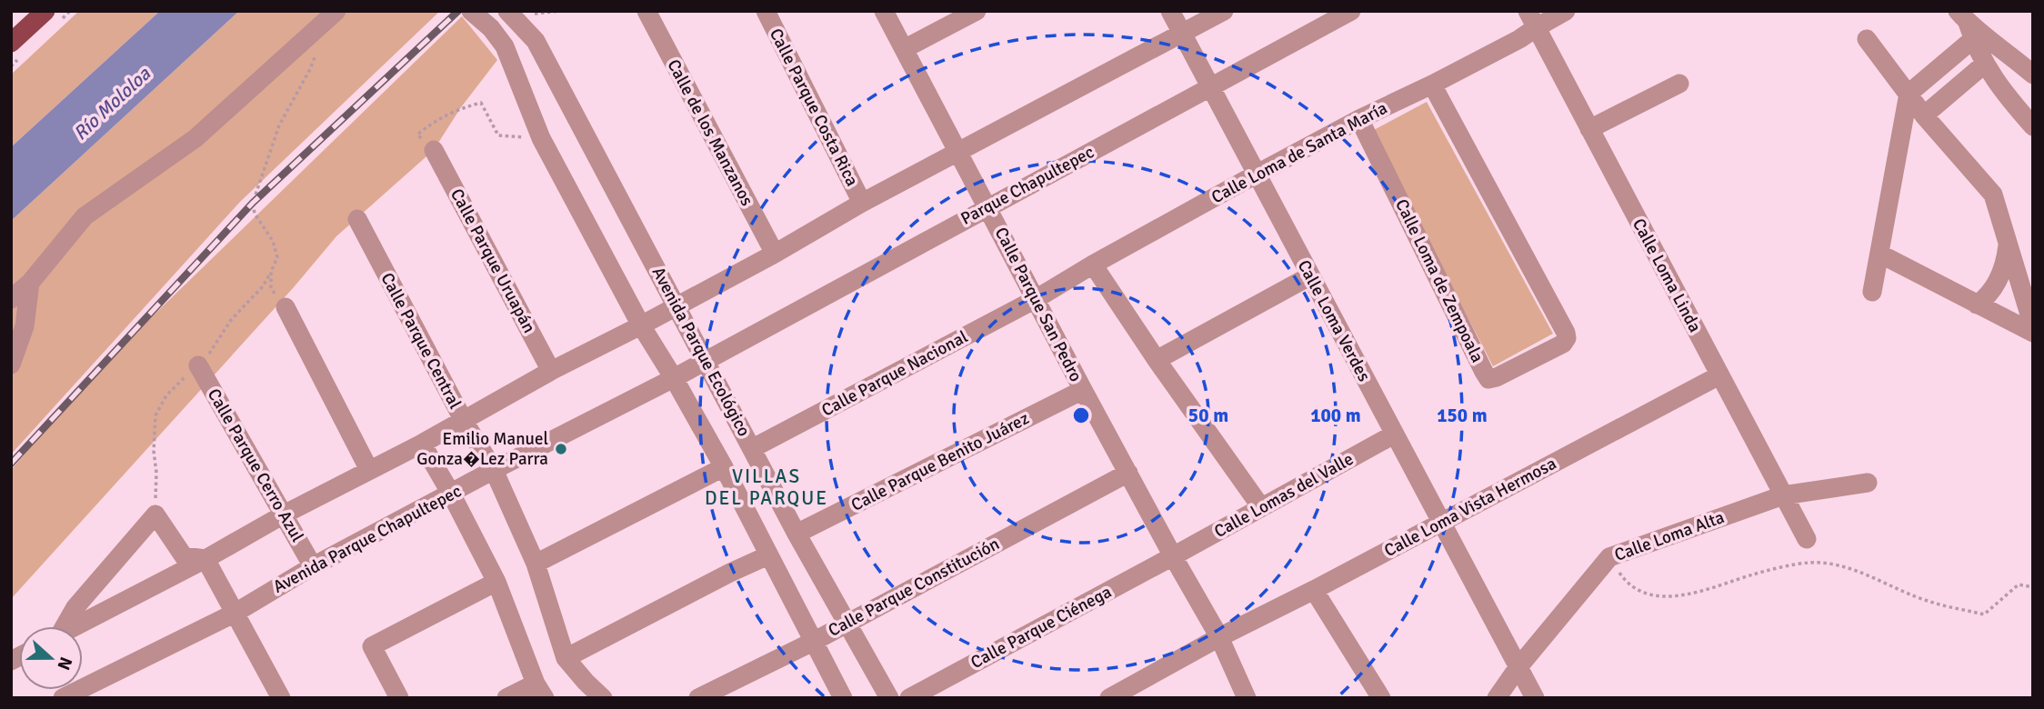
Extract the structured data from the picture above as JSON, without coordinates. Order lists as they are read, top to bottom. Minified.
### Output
{"streets":{"street":["Calle Parque Costa Rica","Calle de los Manzanos","Calle Loma de Santa María","Parque Chapultepec","Calle Parque Uruapán","Calle Loma Linda","Calle Loma de Zempoala","Calle Parque San Pedro","Calle Loma Verdes","Calle Parque Central","Avenida Parque Ecológico","Calle Parque Nacional","Calle Parque Benito Juárez","Calle Parque Cerro Azul","Calle Lomas del Valle","Calle Loma Vista Hermosa","Calle Loma Alta","Avenida Parque Chapultepec","Calle Parque Constitución","Calle Parque Ciénega"]},"crossings":[["Calle Loma de Santa María","Calle Loma Linda"],["Calle Loma de Santa María","Calle Loma de Zempoala"],["Calle Loma de Santa María","Calle Parque San Pedro"],["Calle Loma de Santa María","Calle Loma Verdes"],["Calle Loma de Santa María","Calle Parque Nacional"],["Parque Chapultepec","Calle Parque San Pedro"],["Parque Chapultepec","Calle Loma Verdes"],["Parque Chapultepec","Avenida Parque Ecológico"],["Parque Chapultepec","Avenida Parque Chapultepec"],["Calle Loma Linda","Calle Loma Vista Hermosa"],["Calle Loma Linda","Calle Loma Alta"],["Calle Parque San Pedro","Calle Parque Nacional"],["Calle Parque San Pedro","Calle Parque Benito Juárez"],["Calle Parque San Pedro","Calle Lomas del Valle"],["Calle Parque San Pedro","Calle Loma Vista Hermosa"],["Calle Parque San Pedro","Calle Parque Constitución"],["Calle Parque San Pedro","Calle Parque Ciénega"],["Calle Loma Verdes","Calle Lomas del Valle"],["Calle Loma Verdes","Calle Loma Vista Hermosa"],["Calle Loma Verdes","Calle Loma Alta"],["Calle Parque Central","Avenida Parque Chapultepec"],["Avenida Parque Ecológico","Calle Parque Nacional"],["Avenida Parque Ecológico","Calle Parque Benito Juárez"],["Avenida Parque Ecológico","Avenida Parque Chapultepec"],["Avenida Parque Ecológico","Calle Parque Constitución"],["Calle Parque Cerro Azul","Avenida Parque Chapultepec"],["Calle Lomas del Valle","Calle Parque Ciénega"]],"districts":["VILLAS DEL PARQUE"],"water":["Río Mololoa"],"places":["Emilio Manuel Gonza�Lez Parra"],"north":"right","rings":["50 m","100 m","150 m"]}
